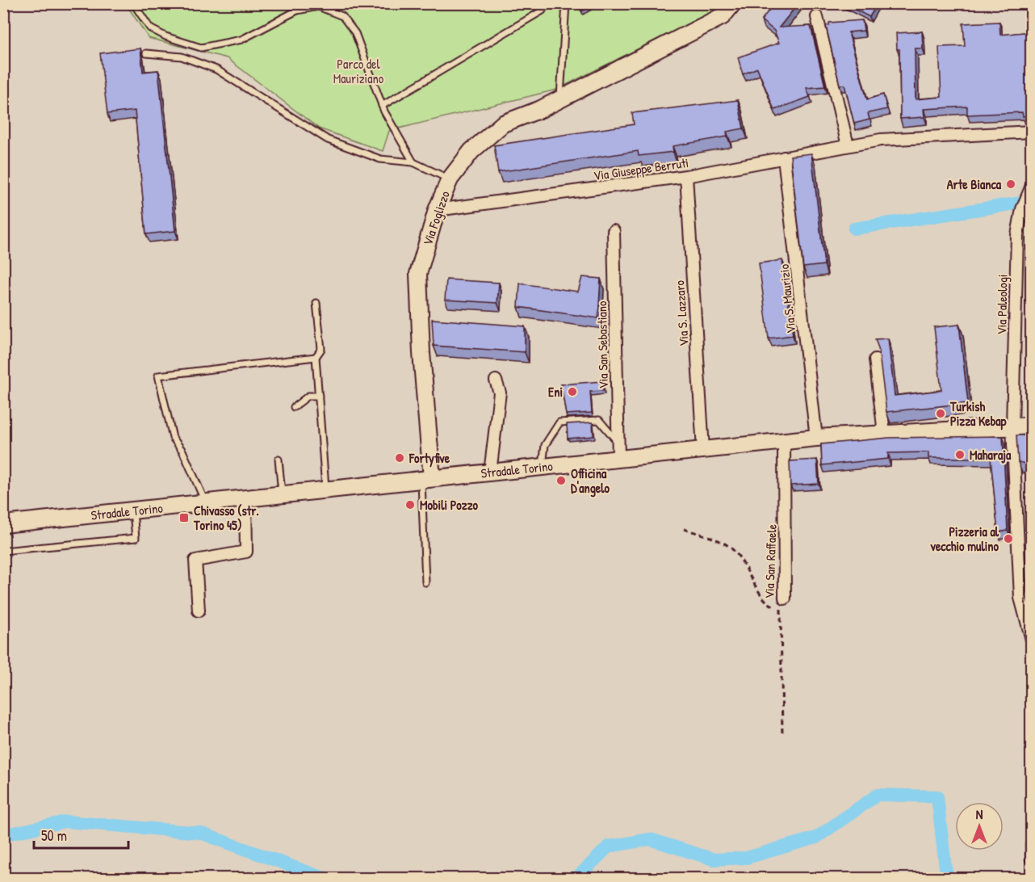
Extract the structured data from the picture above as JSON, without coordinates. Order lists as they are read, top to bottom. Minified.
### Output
{"streets":{"main road":["Via Foglizzo","Stradale Torino"],"street":["Via Giuseppe Berruti","Via S. Maurizio","Via Paleologi","Via S. Lazzaro","Via San Sebastiano","Via San Raffaele"]},"crossings":[["Via Giuseppe Berruti","Via Foglizzo"],["Via Giuseppe Berruti","Via S. Maurizio"],["Via Giuseppe Berruti","Via S. Lazzaro"],["Via Foglizzo","Stradale Torino"],["Via S. Maurizio","Stradale Torino"],["Via Paleologi","Stradale Torino"],["Via S. Lazzaro","Stradale Torino"],["Via San Sebastiano","Stradale Torino"],["Stradale Torino","Via San Raffaele"]],"parks":["Parco del Mauriziano"],"places":{"other":["Arte Bianca","Eni","Turkish Pizza Kebap","Maharaja","Fortyfive","Officina D'angelo","Mobili Pozzo","Pizzeria al vecchio mulino"],"transit":["Chivasso (str. Torino 45)"]},"scale_bar":"50 m","north":"top"}
